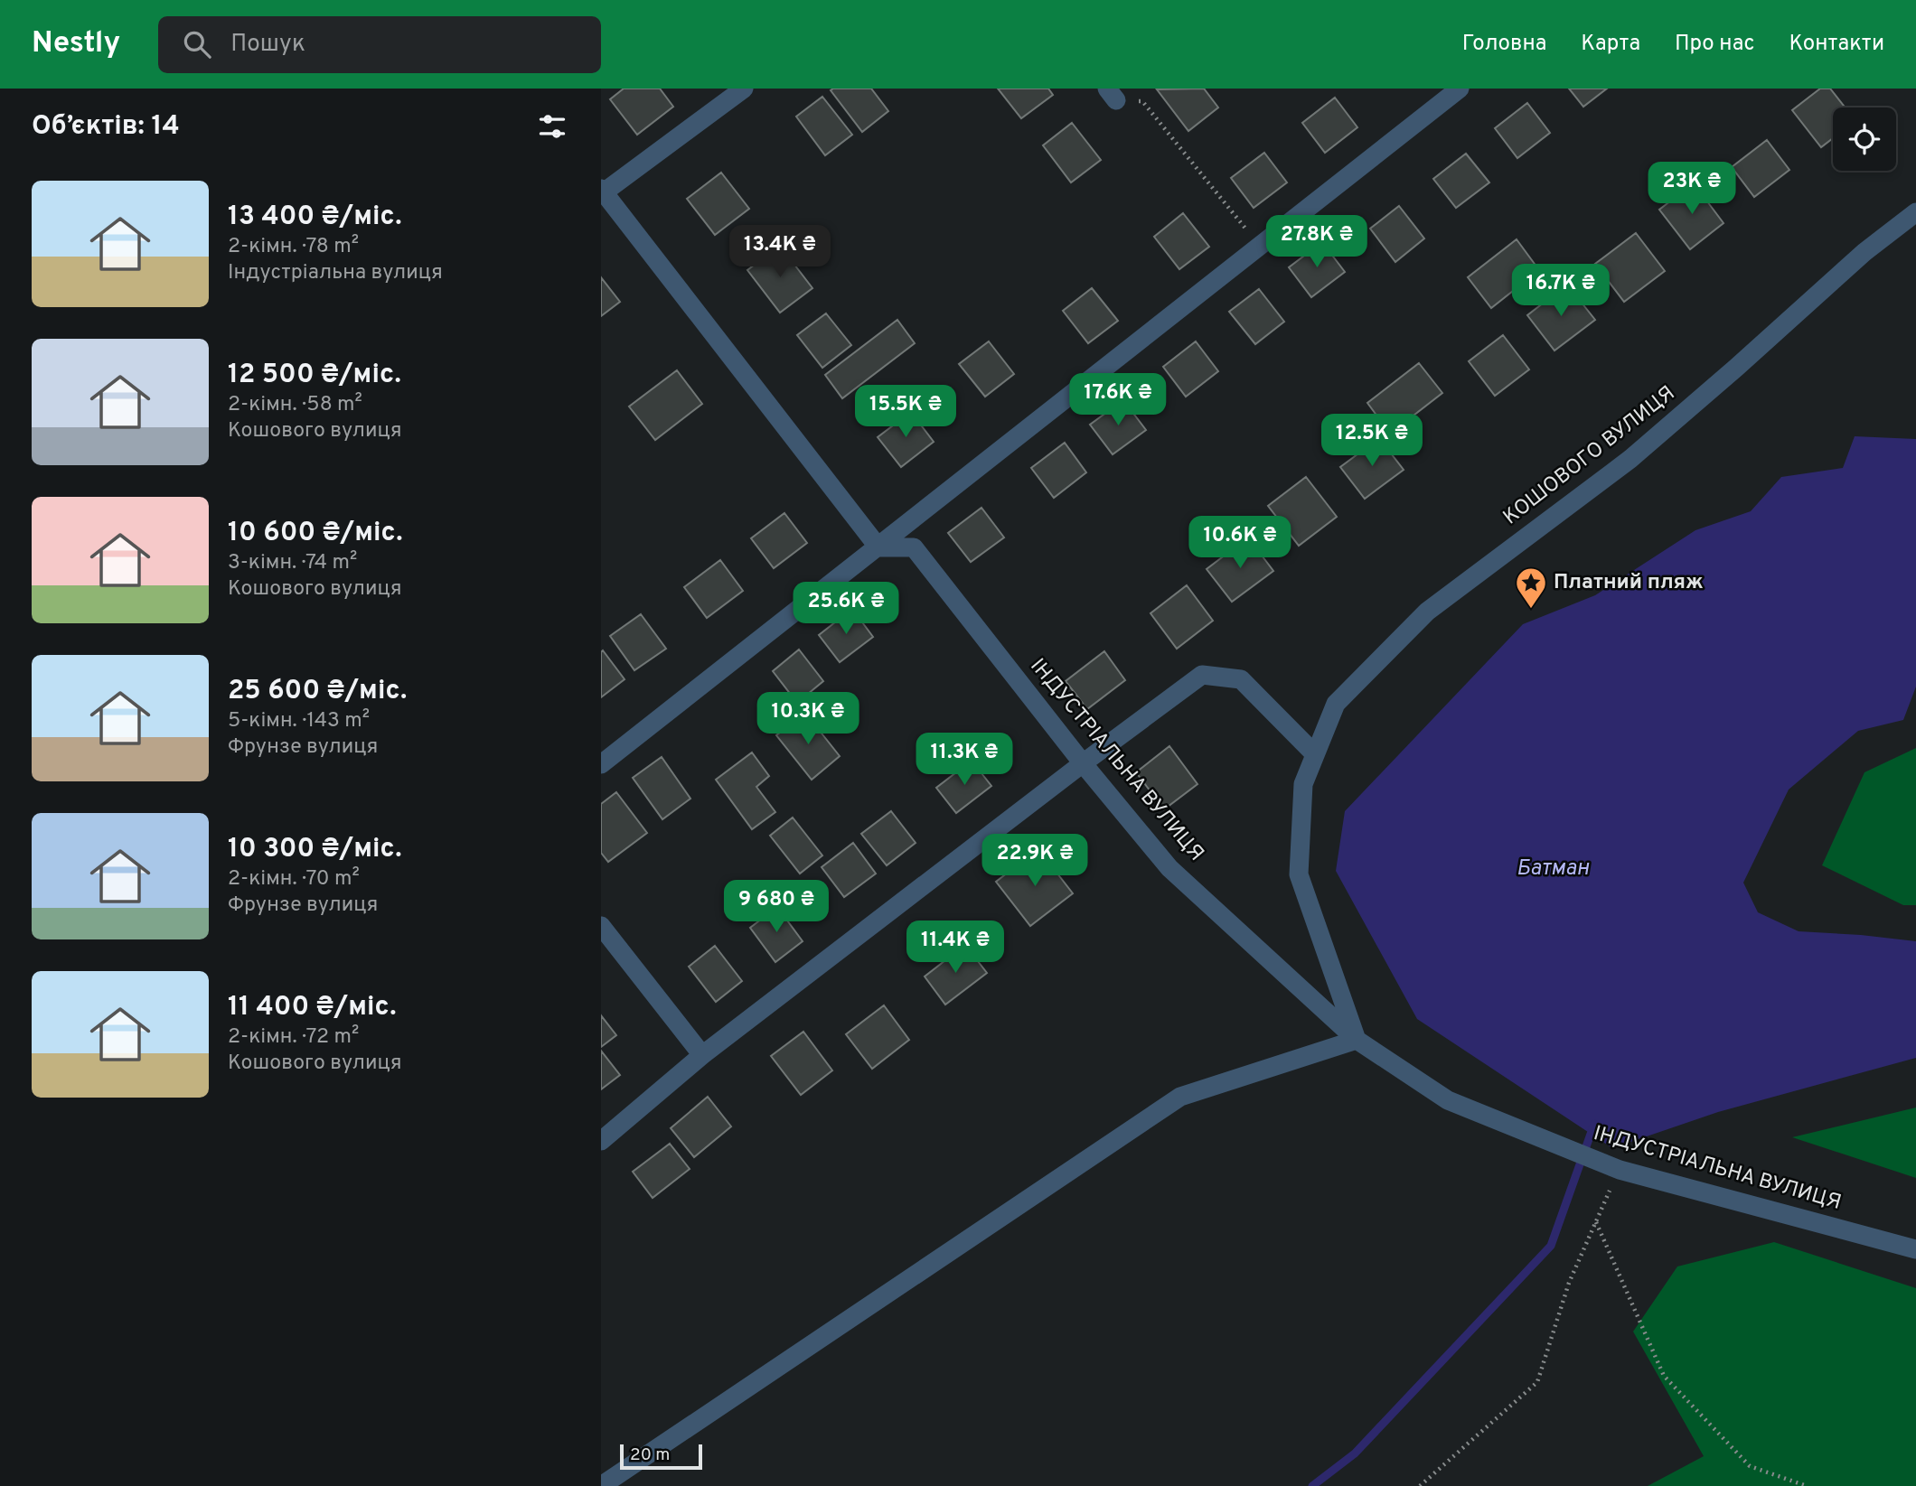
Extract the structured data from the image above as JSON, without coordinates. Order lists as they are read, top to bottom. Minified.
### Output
{"streets":{"street":["КОШОВОГО ВУЛИЦЯ","ІНДУСТРІАЛЬНА ВУЛИЦЯ"]},"crossings":[["КОШОВОГО ВУЛИЦЯ","ІНДУСТРІАЛЬНА ВУЛИЦЯ"]],"water":["Батман"],"places":{"place":["Платний пляж"]},"scale_bar":"20 m","page":{"header":"Nestly","search":"Пошук","nav":["Головна","Карта","Про нас","Контакти"],"heading":"Об’єктів: 14","price":["23K ₴","27.8K ₴","13.4K ₴","16.7K ₴","17.6K ₴","15.5K ₴","12.5K ₴","10.6K ₴","25.6K ₴","10.3K ₴","11.3K ₴","22.9K ₴","9 680 ₴","11.4K ₴"],"list":[{"name":"13 400 ₴/міс.","note":"2-кімн. · 78 m² · Індустріальна вулиця"},{"name":"12 500 ₴/міс.","note":"2-кімн. · 58 m² · Кошового вулиця"},{"name":"10 600 ₴/міс.","note":"3-кімн. · 74 m² · Кошового вулиця"},{"name":"25 600 ₴/міс.","note":"5-кімн. · 143 m² · Фрунзе вулиця"},{"name":"10 300 ₴/міс.","note":"2-кімн. · 70 m² · Фрунзе вулиця"},{"name":"11 400 ₴/міс.","note":"2-кімн. · 72 m² · Кошового вулиця"}],"scale":"20 m"}}
